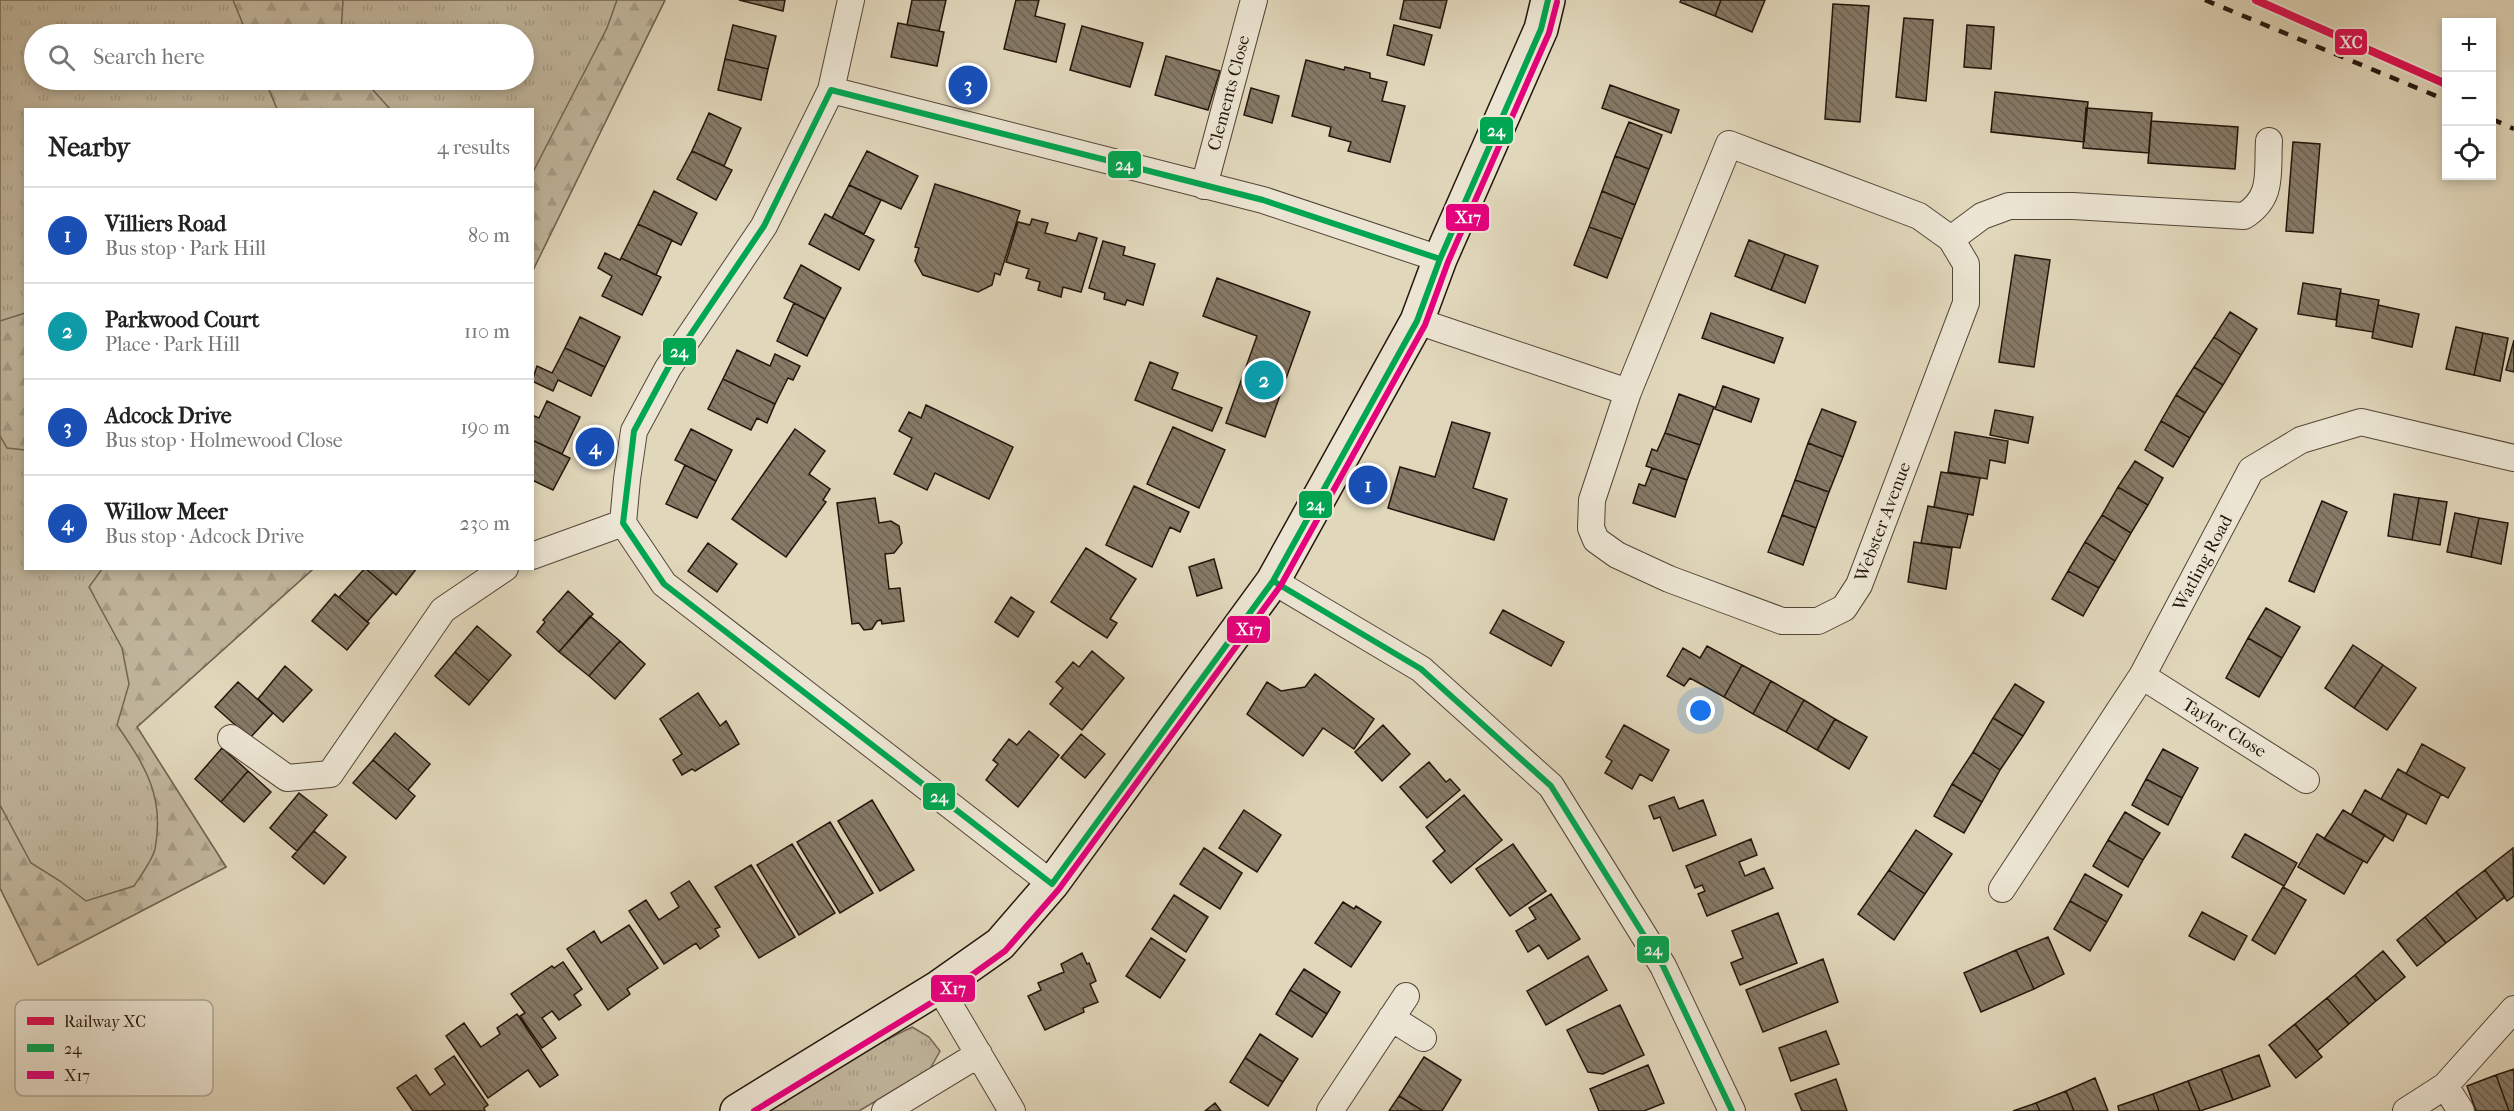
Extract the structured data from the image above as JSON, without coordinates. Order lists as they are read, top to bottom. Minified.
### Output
{"streets":{"street":["Clements Close","Webster Avenue","Watling Road","Taylor Close"]},"crossings":[["Watling Road","Taylor Close"]],"lines":["rail line XC","transit line 24","transit line X17"],"legend":["Railway XC","24","X17"],"page":{"map_buttons":["+","−"],"search":"Search here","pins":["3","2","4","1"],"heading":["Nearby","4 results"],"list":[{"mark":"1","name":"Villiers Road","note":"Bus stop · Park Hill","value":"80 m"},{"mark":"2","name":"Parkwood Court","note":"Place · Park Hill","value":"110 m"},{"mark":"3","name":"Adcock Drive","note":"Bus stop · Holmewood Close","value":"190 m"},{"mark":"4","name":"Willow Meer","note":"Bus stop · Adcock Drive","value":"230 m"}]}}
